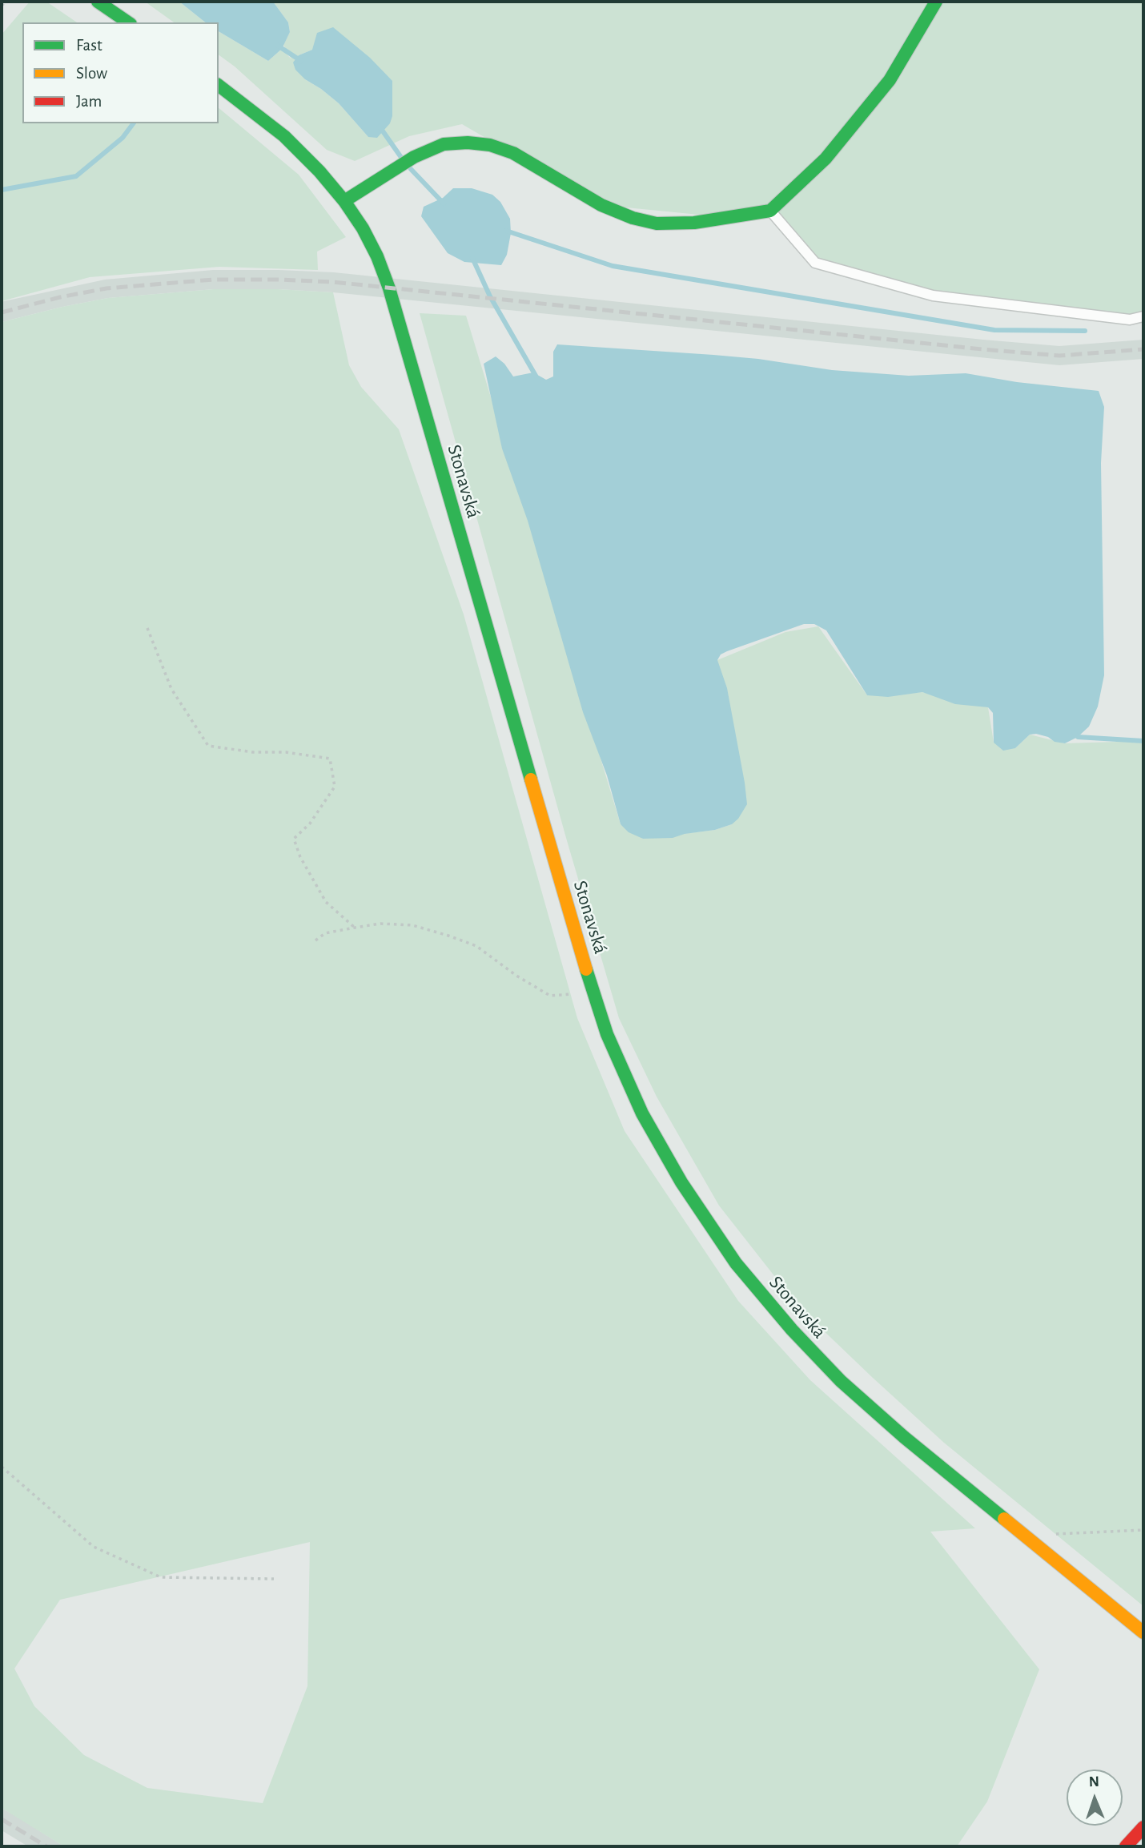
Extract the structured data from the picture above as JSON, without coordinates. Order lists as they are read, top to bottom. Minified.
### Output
{"streets":{"street":["Stonavská"]},"legend":["Fast","Slow","Jam"],"north":"top"}
